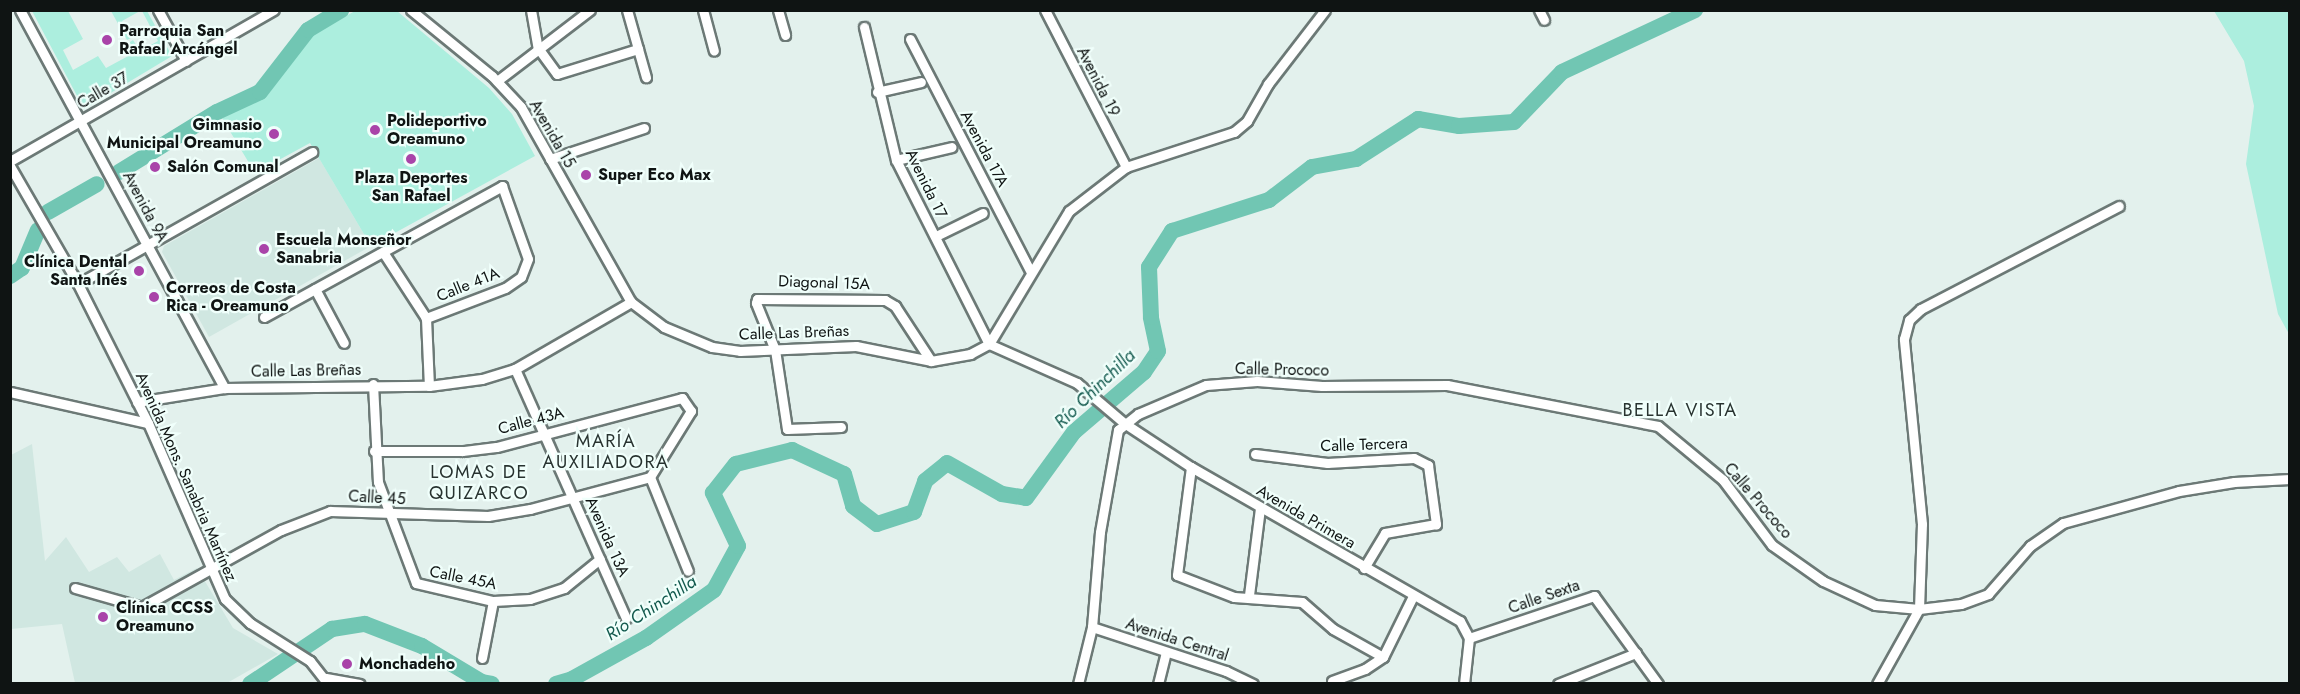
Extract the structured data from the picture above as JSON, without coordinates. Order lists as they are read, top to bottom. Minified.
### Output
{"streets":{"street":["Avenida 19","Calle 37","Avenida 15","Avenida 17A","Avenida 17","Avenida 9A","Diagonal 15A","Calle 41A","Calle Las Breñas","Calle Prococo","Calle 43A","Calle Tercera","Avenida Mons. Sanabria Martínez","Calle 45","Avenida Primera","Avenida 13A","Calle 45A","Calle Sexta","Avenida Central"]},"crossings":[["Calle 37","Avenida 9A"],["Avenida 15","Calle Las Breñas"],["Avenida 17","Calle Las Breñas"],["Avenida 9A","Calle Las Breñas"],["Diagonal 15A","Calle Las Breñas"],["Calle Las Breñas","Avenida Mons. Sanabria Martínez"],["Calle Las Breñas","Avenida 13A"],["Calle Prococo","Avenida Primera"],["Calle 43A","Calle 45"],["Calle 43A","Avenida 13A"],["Calle Tercera","Avenida Primera"],["Avenida Mons. Sanabria Martínez","Calle 45"],["Calle 45","Avenida 13A"],["Calle 45","Calle 45A"],["Avenida Primera","Calle Sexta"],["Avenida 13A","Calle 45A"]],"districts":["BELLA VISTA","MARÍA AUXILIADORA","LOMAS DE QUIZARCO"],"water":["Río Chinchilla"],"places":["Parroquia San Rafael Arcángel","Polideportivo Oreamuno","Gimnasio Municipal Oreamuno","Plaza Deportes San Rafael","Salón Comunal","Super Eco Max","Escuela Monseñor Sanabria","Clínica Dental Santa Inés","Correos de Costa Rica - Oreamuno","Clínica CCSS Oreamuno","Monchadeho"]}
